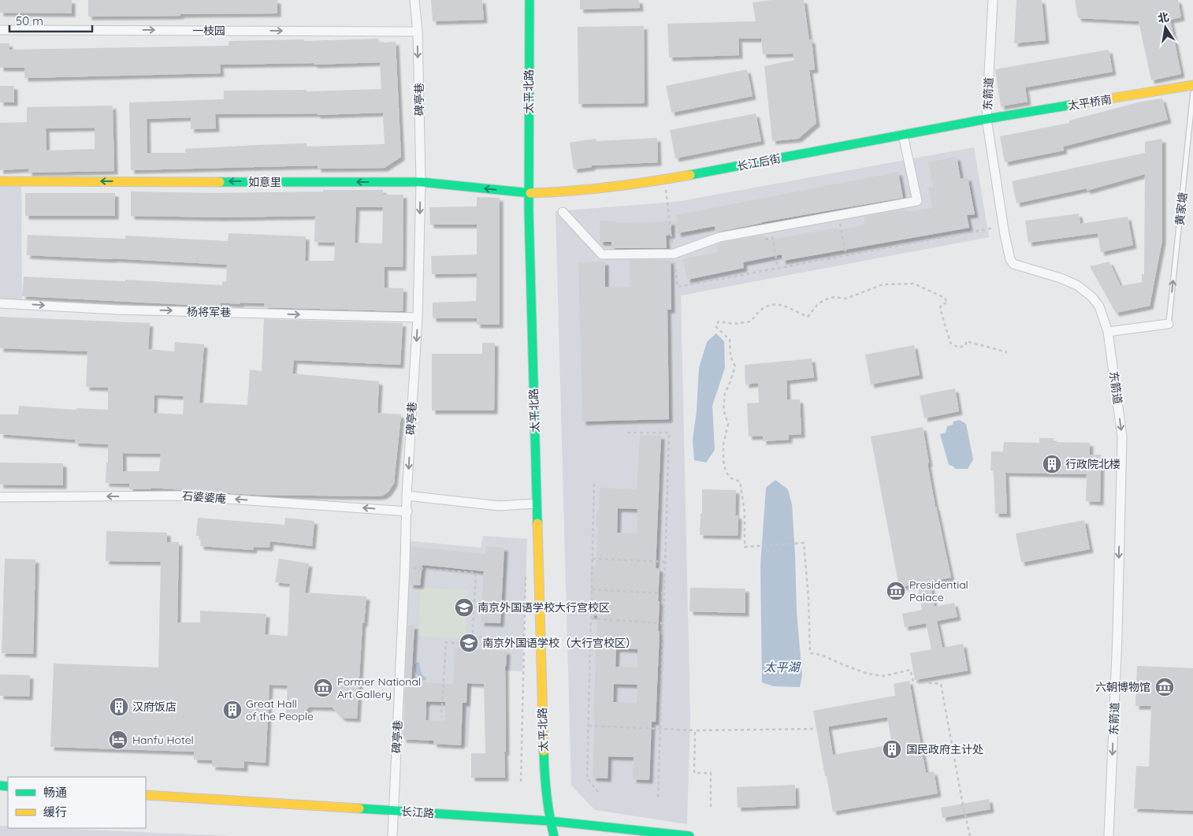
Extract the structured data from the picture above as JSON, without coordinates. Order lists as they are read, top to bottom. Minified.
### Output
{"streets":{"main road":["太平北路","太平桥南","长江后街","如意里","长江路"],"street":["一枝园","东箭道","碑亭巷","杨将军巷","石婆婆庵"],"lane":["黄家塘"]},"crossings":[["一枝园","碑亭巷"],["太平北路","长江后街"],["太平北路","如意里"],["太平北路","长江路"],["东箭道","太平桥南"],["东箭道","长江后街"],["碑亭巷","如意里"],["碑亭巷","杨将军巷"],["碑亭巷","石婆婆庵"],["碑亭巷","长江路"],["太平桥南","长江后街"],["长江后街","如意里"]],"one_way":["一枝园","东箭道","碑亭巷","如意里","黄家塘","杨将军巷","石婆婆庵"],"water":["太平湖"],"places":{"building":["行政院北楼","汉府饭店","Great Hall of the People","国民政府主计处"],"museum":["Presidential Palace","六朝博物馆","Former National Art Gallery"],"school or university":["南京外国语学校大行宫校区","南京外国语学校（大行宫校区）"],"hotel":["Hanfu Hotel"]},"legend":["畅通","缓行"],"scale_bar":"50 m","north":"top"}
